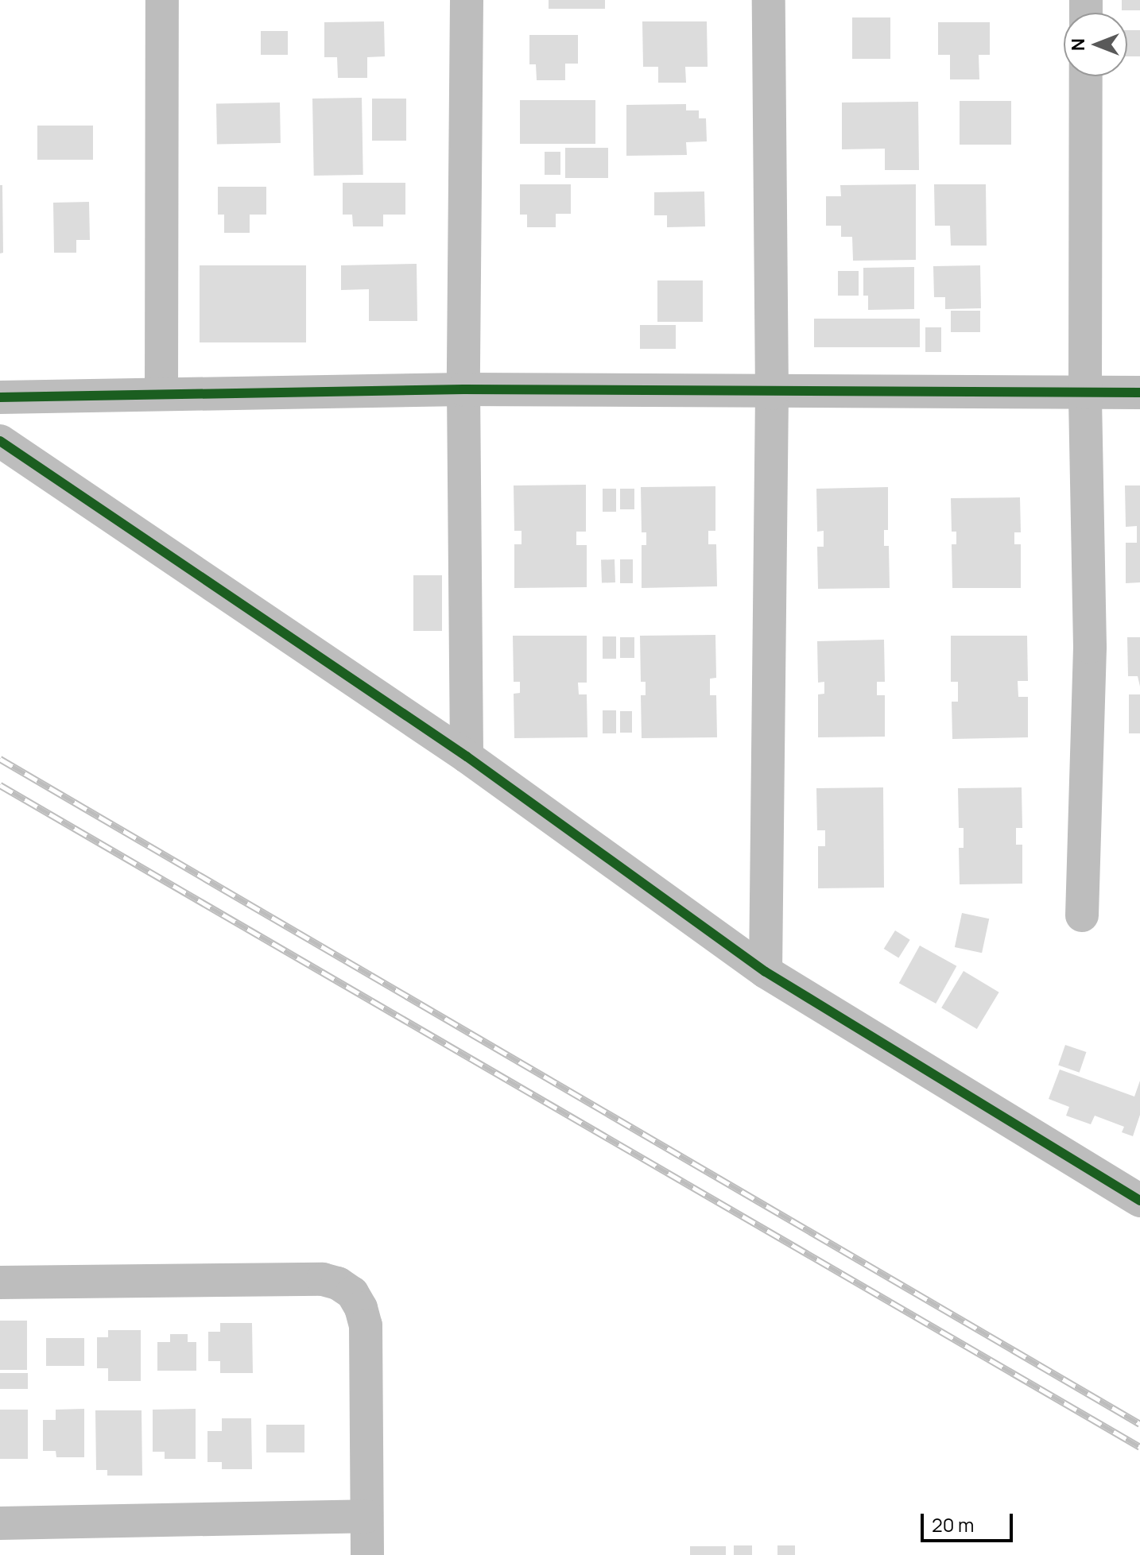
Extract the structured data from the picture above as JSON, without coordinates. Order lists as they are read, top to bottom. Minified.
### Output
{"scale_bar":"20 m","north":"left"}
